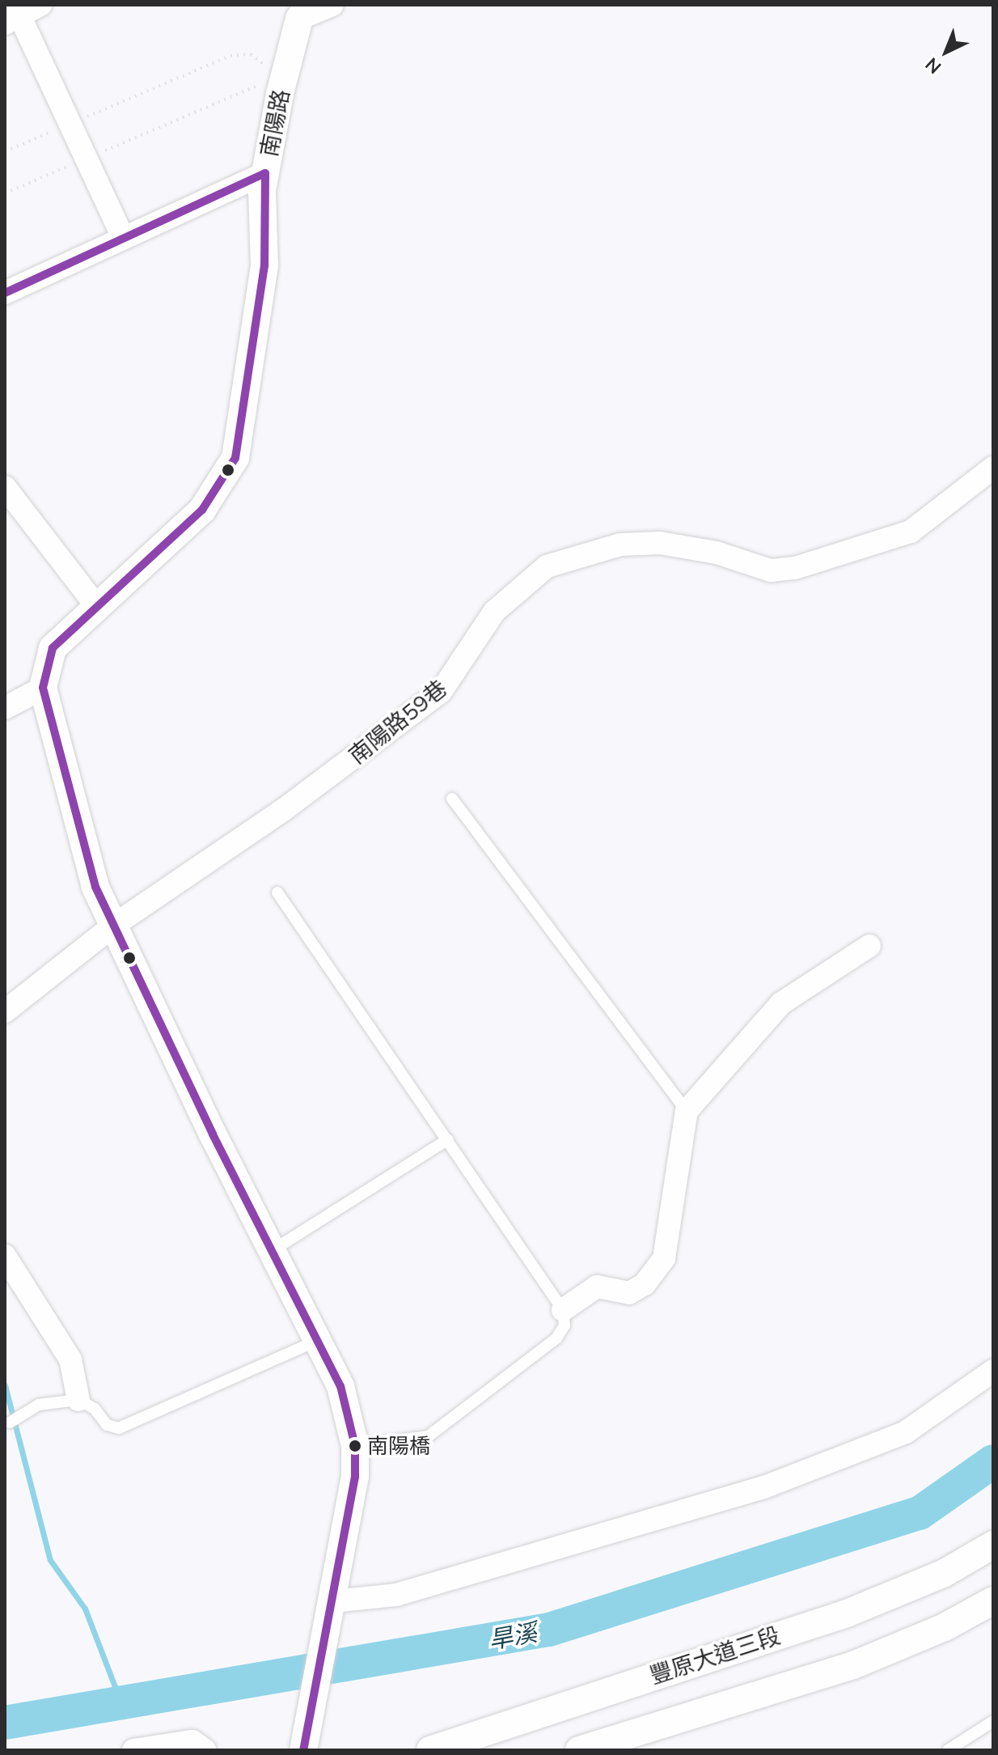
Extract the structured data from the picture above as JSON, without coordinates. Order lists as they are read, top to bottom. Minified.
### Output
{"streets":{"street":["南陽路","南陽路59巷","豐原大道三段"]},"crossings":[["南陽路","南陽路59巷"]],"water":["旱溪"],"places":["南陽橋"],"north":"bottom left"}
